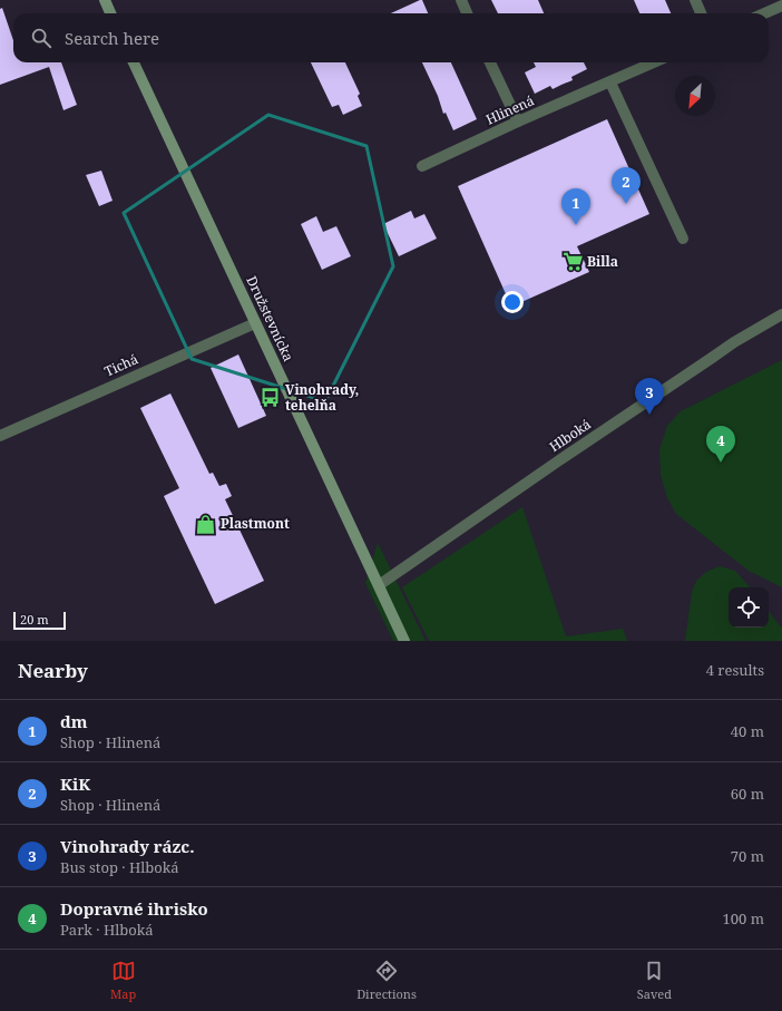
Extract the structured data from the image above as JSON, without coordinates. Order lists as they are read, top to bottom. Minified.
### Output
{"streets":{"main road":["Družstevnícka"],"street":["Hlinená","Tichá","Hlboká"]},"crossings":[["Družstevnícka","Tichá"],["Družstevnícka","Hlboká"]],"places":{"supermarket":["Billa"],"bus stop":["Vinohrady, tehelňa"],"shop":["Plastmont"]},"scale_bar":"20 m","north":"bottom left","page":{"search":"Search here","pins":["2","1","3","4"],"scale":"20 m","heading":["Nearby","4 results"],"list":[{"mark":"1","name":"dm","note":"Shop · Hlinená","value":"40 m"},{"mark":"2","name":"KiK","note":"Shop · Hlinená","value":"60 m"},{"mark":"3","name":"Vinohrady rázc.","note":"Bus stop · Hlboká","value":"70 m"},{"mark":"4","name":"Dopravné ihrisko","note":"Park · Hlboká","value":"100 m"}],"nav":["Map","Directions","Saved"]}}
